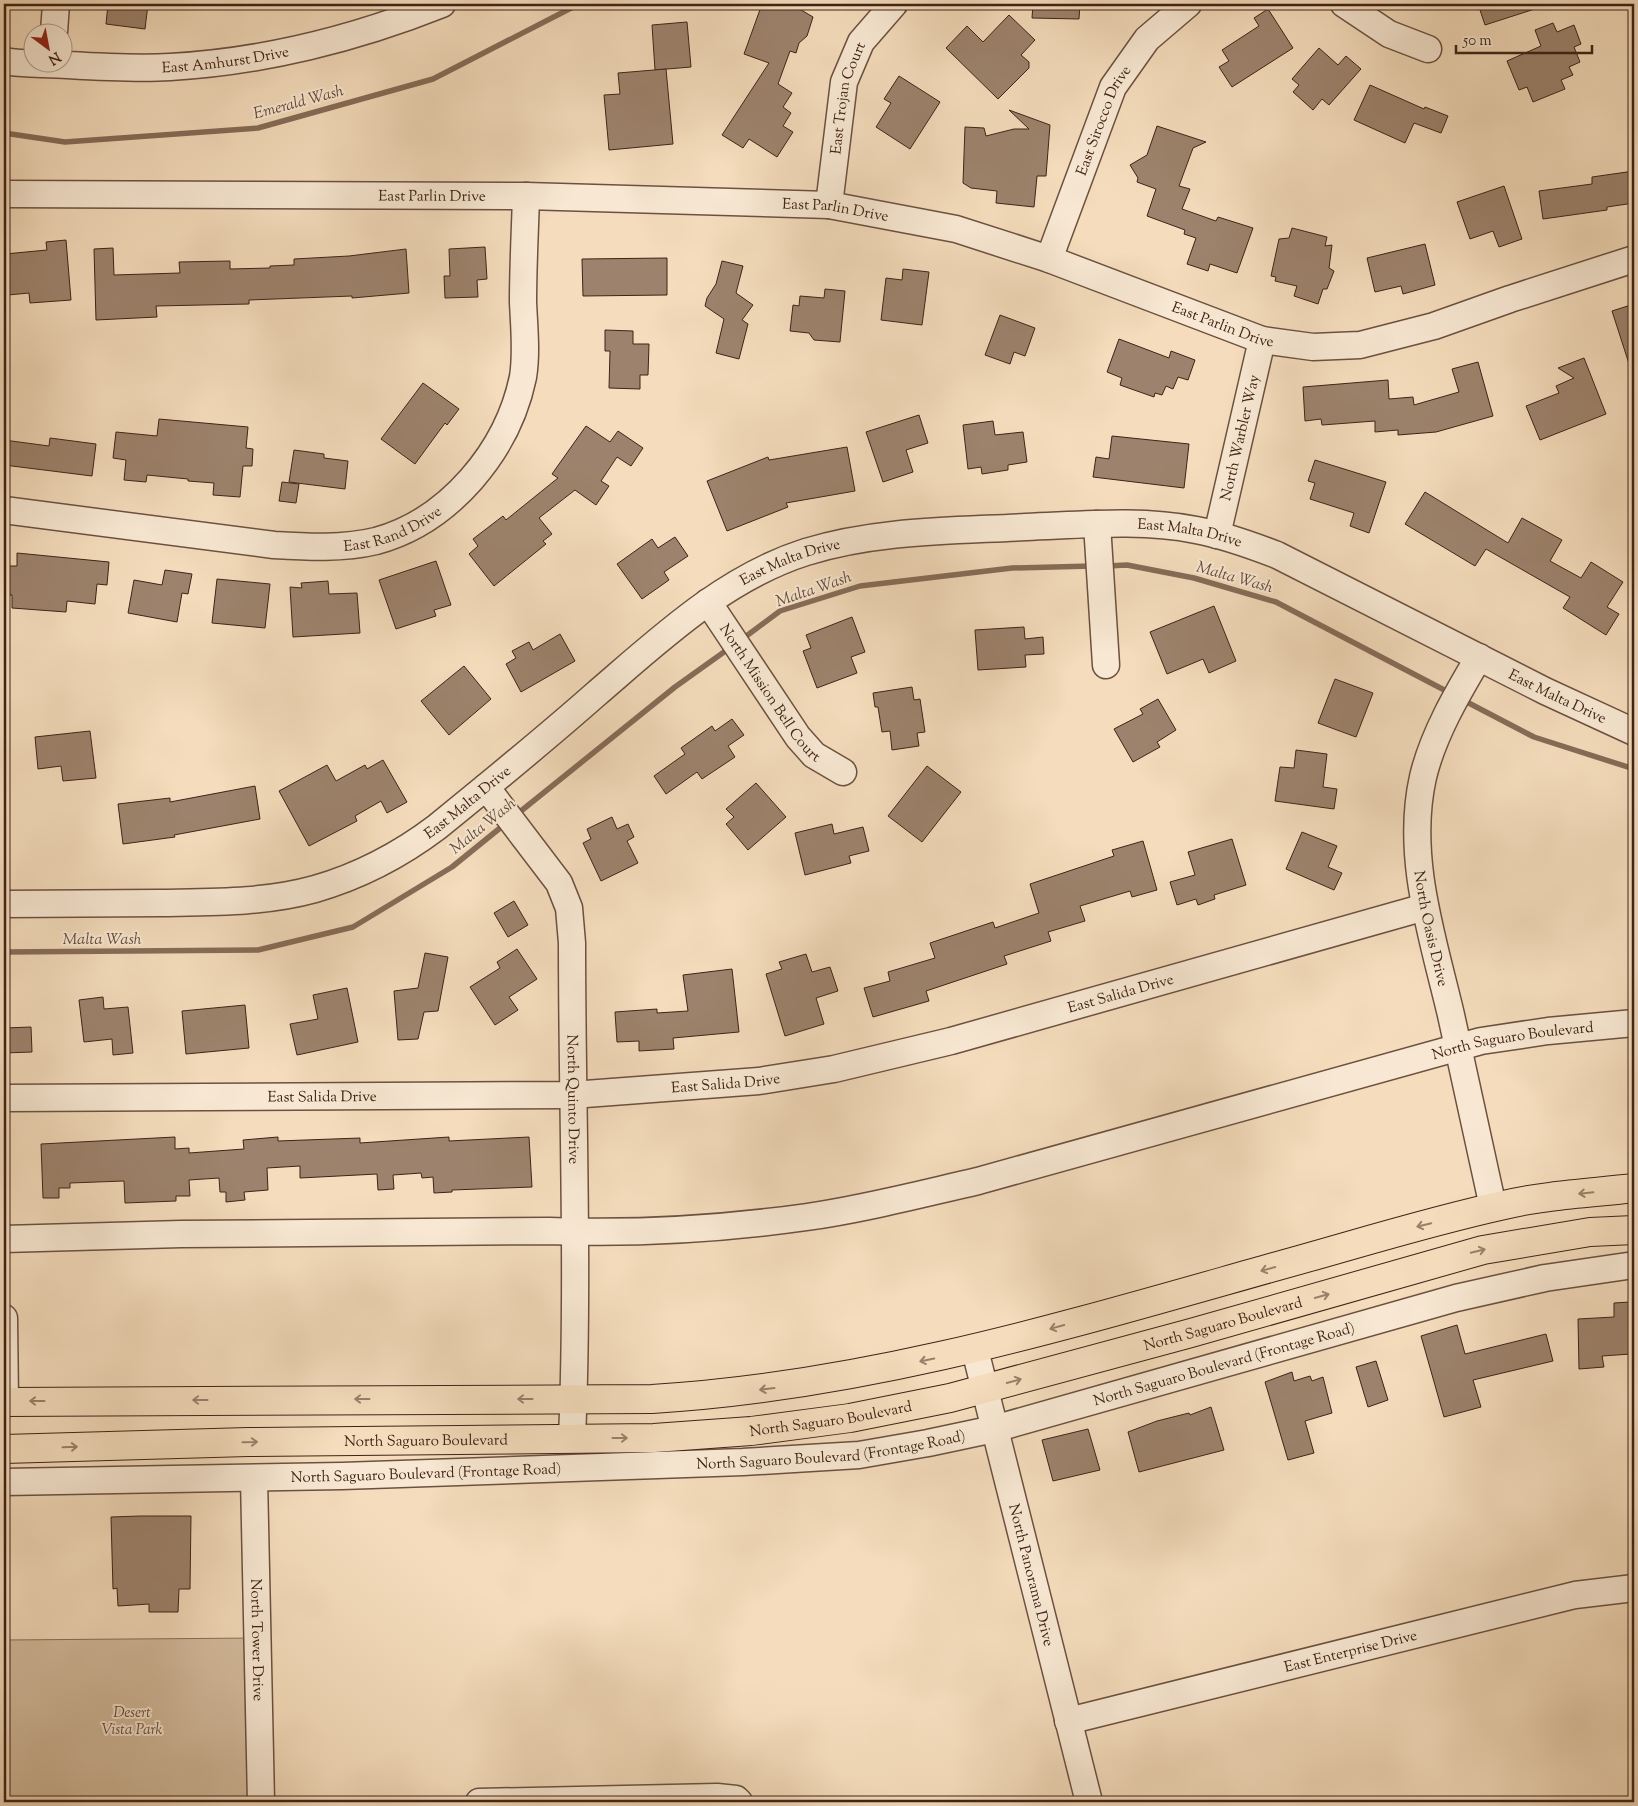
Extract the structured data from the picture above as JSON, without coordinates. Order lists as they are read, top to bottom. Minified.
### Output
{"streets":{"main road":["North Saguaro Boulevard"],"street":["East Amhurst Drive","East Trojan Court","East Sirocco Drive","East Parlin Drive","North Warbler Way","East Rand Drive","East Malta Drive","North Mission Bell Court","North Oasis Drive","East Salida Drive","North Quinto Drive","North Saguaro Boulevard (Frontage Road)","North Panorama Drive","North Tower Drive","East Enterprise Drive"]},"crossings":[["East Trojan Court","East Parlin Drive"],["East Sirocco Drive","East Parlin Drive"],["East Parlin Drive","North Warbler Way"],["East Parlin Drive","East Rand Drive"],["North Warbler Way","East Malta Drive"],["East Malta Drive","North Mission Bell Court"],["East Malta Drive","North Oasis Drive"],["East Malta Drive","North Quinto Drive"],["North Oasis Drive","East Salida Drive"],["North Oasis Drive","North Saguaro Boulevard"],["East Salida Drive","North Quinto Drive"],["North Saguaro Boulevard","North Quinto Drive"],["North Saguaro Boulevard","North Panorama Drive"],["North Saguaro Boulevard (Frontage Road)","North Panorama Drive"],["North Saguaro Boulevard (Frontage Road)","North Tower Drive"],["North Panorama Drive","East Enterprise Drive"]],"water":["Emerald Wash","Malta Wash"],"parks":["Desert Vista Park"],"scale_bar":"50 m","north":"bottom right"}
